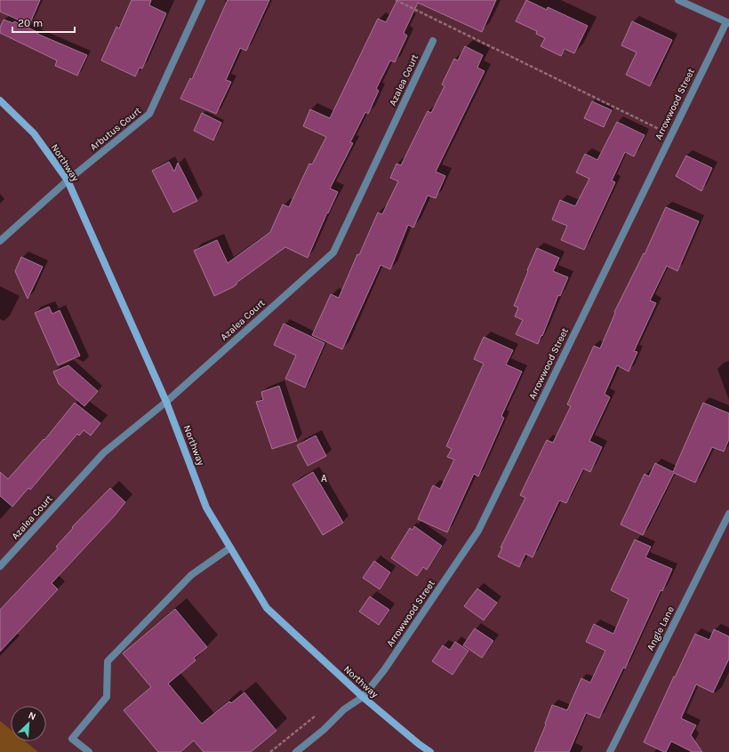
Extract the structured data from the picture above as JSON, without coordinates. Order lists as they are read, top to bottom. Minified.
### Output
{"streets":{"street":["Azalea Court","Arrowwood Street","Arbutus Court","Northway","Angle Lane"]},"crossings":[["Azalea Court","Northway"],["Arrowwood Street","Northway"],["Arbutus Court","Northway"]],"districts":["A"],"scale_bar":"20 m","north":"top right"}
